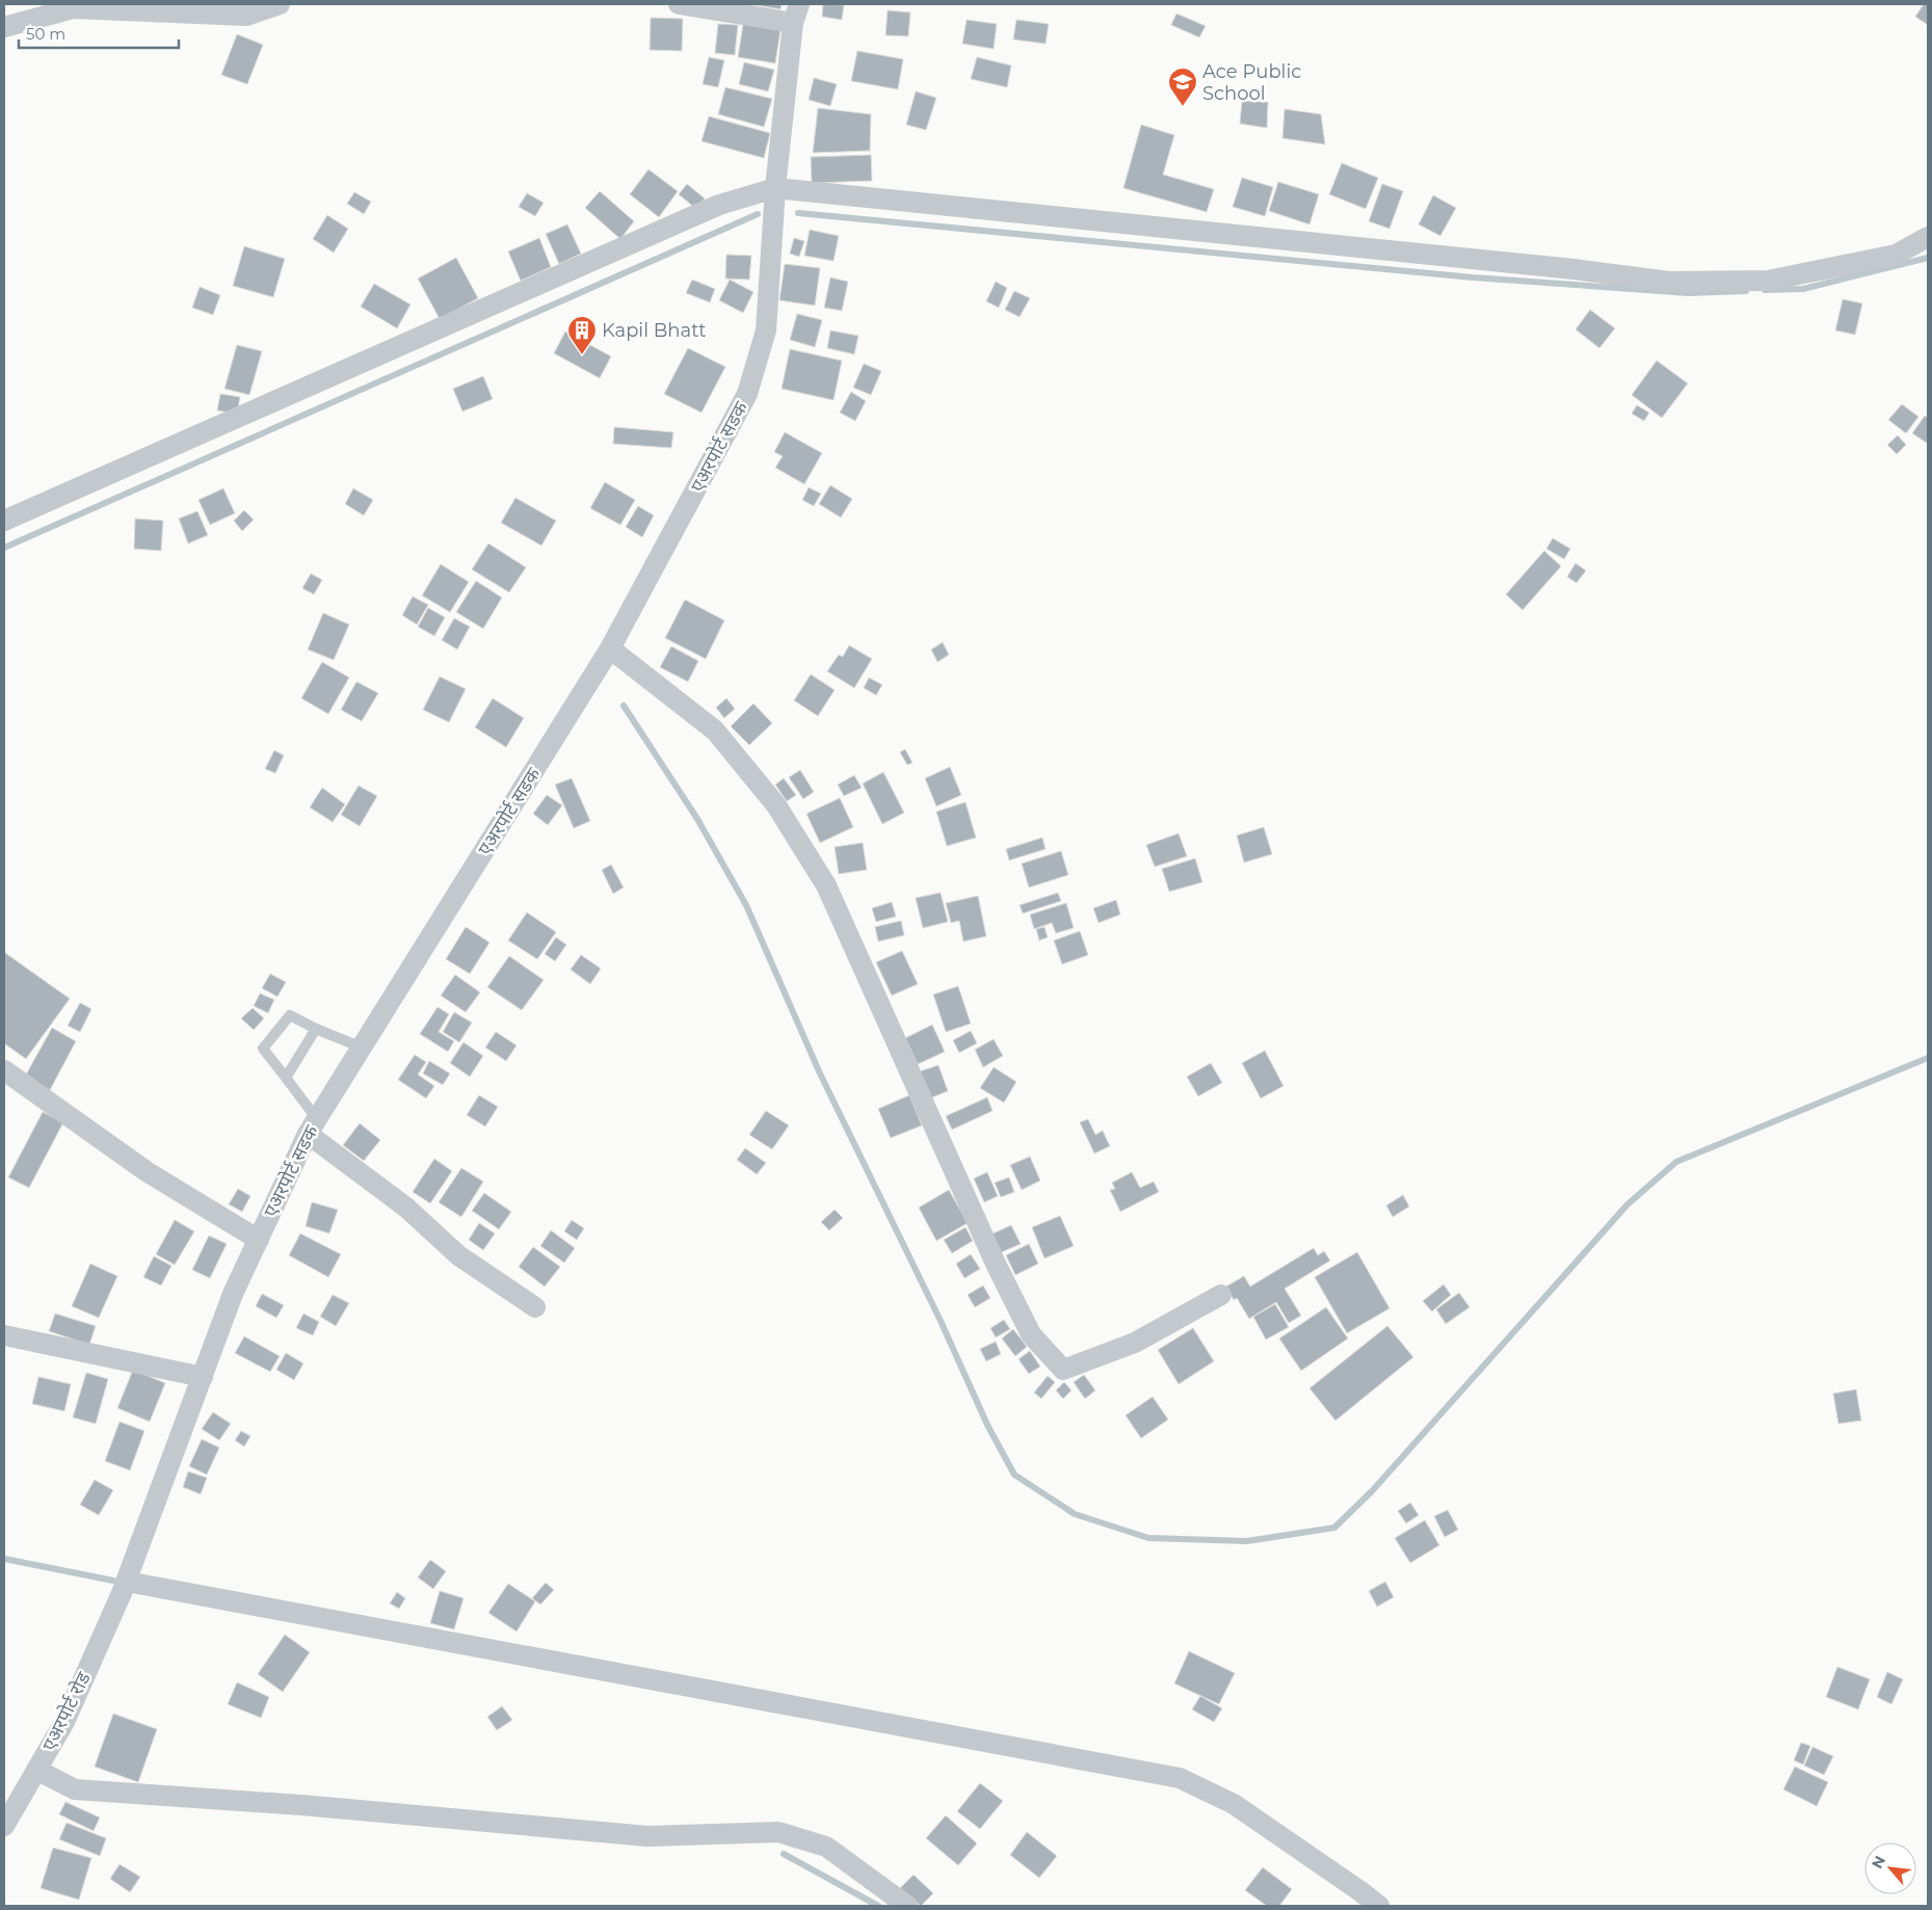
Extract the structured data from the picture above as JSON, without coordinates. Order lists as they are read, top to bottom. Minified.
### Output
{"streets":{"street":["एअरपोर्ट सडक","एअरपोर्ट रोड"]},"crossings":[["एअरपोर्ट सडक","एअरपोर्ट रोड"]],"places":{"school or university":["Ace Public School"],"building":["Kapil Bhatt"]},"scale_bar":"50 m","north":"top left"}
